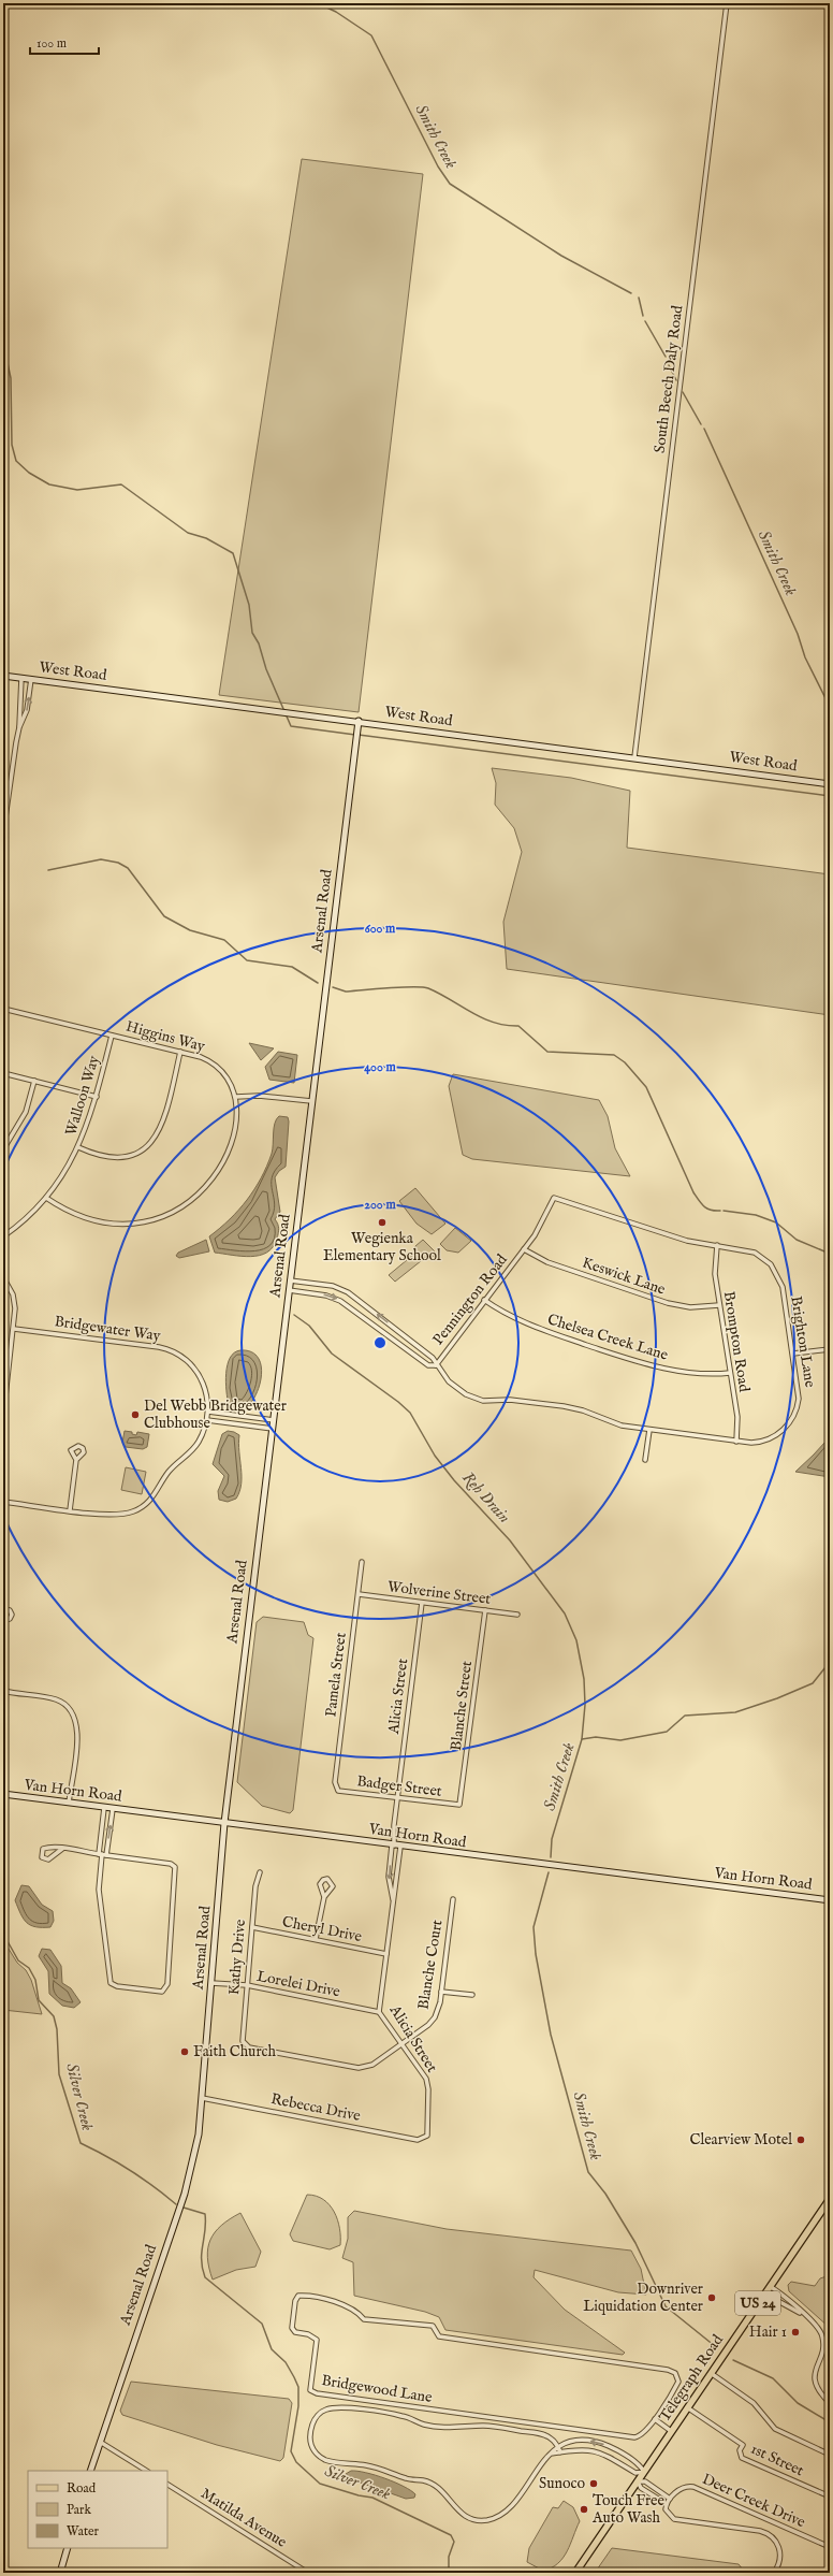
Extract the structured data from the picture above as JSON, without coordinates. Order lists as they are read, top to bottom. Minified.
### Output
{"streets":{"main road":["US 24","Telegraph Road"],"street":["South Beech Daly Road","West Road","Arsenal Road","Higgins Way","Walloon Way","Keswick Lane","Pennington Road","Bridgewater Way","Chelsea Creek Lane","Brompton Road","Brighton Lane","Wolverine Street","Pamela Street","Alicia Street","Blanche Street","Badger Street","Van Horn Road","Cheryl Drive","Kathy Drive","Blanche Court","Lorelei Drive","Rebecca Drive","Bridgewood Lane","1st Street","Deer Creek Drive","Matilda Avenue"]},"crossings":[["South Beech Daly Road","West Road"],["West Road","Arsenal Road"],["Arsenal Road","Brighton Lane"],["Arsenal Road","Van Horn Road"],["Arsenal Road","Lorelei Drive"],["Arsenal Road","Rebecca Drive"],["Higgins Way","Walloon Way"],["Keswick Lane","Pennington Road"],["Keswick Lane","Brompton Road"],["Keswick Lane","Brighton Lane"],["Pennington Road","Chelsea Creek Lane"],["Pennington Road","Brighton Lane"],["Chelsea Creek Lane","Brompton Road"],["Brompton Road","Brighton Lane"],["Wolverine Street","Pamela Street"],["Wolverine Street","Alicia Street"],["Wolverine Street","Blanche Street"],["Pamela Street","Badger Street"],["Alicia Street","Badger Street"],["Alicia Street","Van Horn Road"],["Alicia Street","Cheryl Drive"],["Alicia Street","Blanche Court"],["Alicia Street","Lorelei Drive"],["Alicia Street","Rebecca Drive"],["Blanche Street","Badger Street"],["Cheryl Drive","Kathy Drive"],["Kathy Drive","Blanche Court"],["Kathy Drive","Lorelei Drive"],["Telegraph Road","1st Street"]],"water":["Smith Creek","Reh Drain","Silver Creek"],"places":["Wegienka Elementary School","Del Webb Bridgewater Clubhouse","Faith Church","Clearview Motel","Downriver Liquidation Center","Hair 1","Sunoco","Touch Free Auto Wash"],"legend":["Road","Park","Water"],"scale_bar":"100 m","rings":["600 m","400 m","200 m"]}
